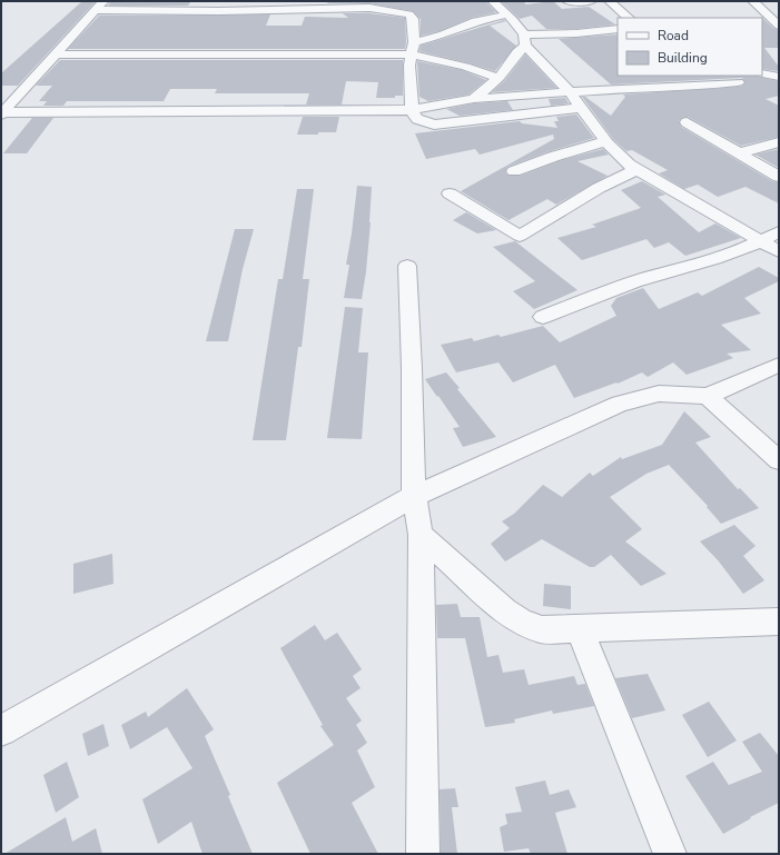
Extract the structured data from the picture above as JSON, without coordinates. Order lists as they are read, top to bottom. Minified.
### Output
{"legend":["Road","Building"]}
